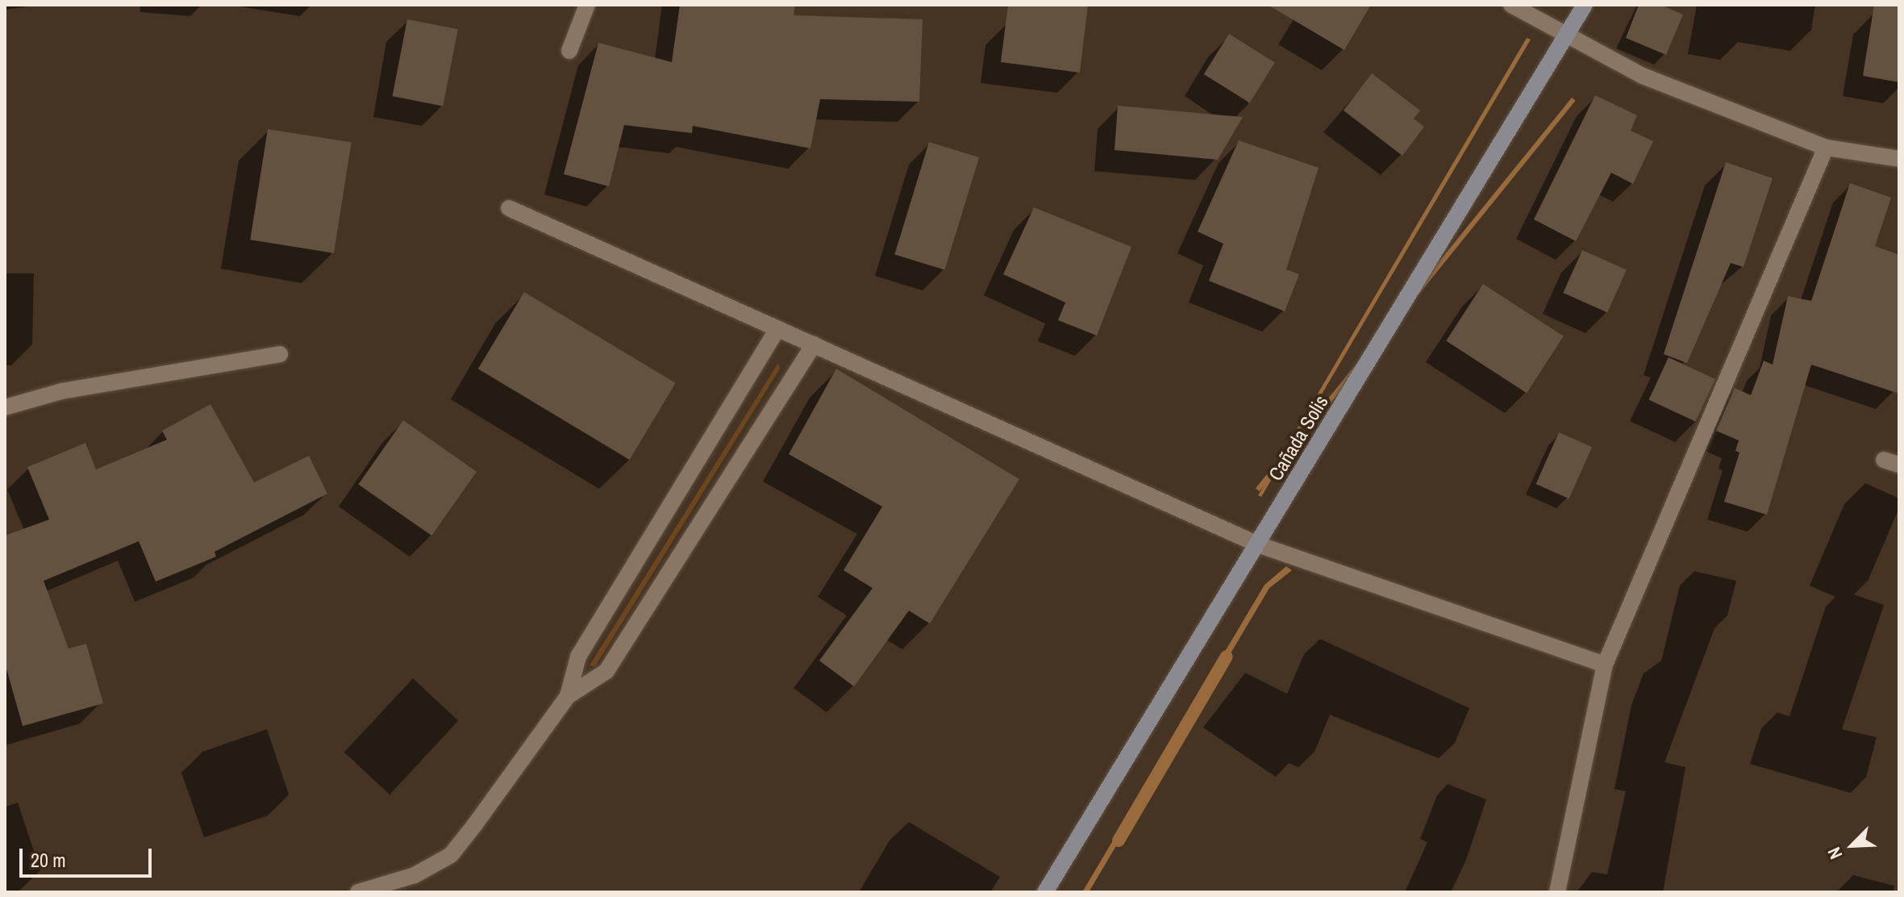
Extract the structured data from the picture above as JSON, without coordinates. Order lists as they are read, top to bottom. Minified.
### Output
{"streets":{"street":["Cañada Solis"]},"scale_bar":"20 m","north":"bottom left"}
